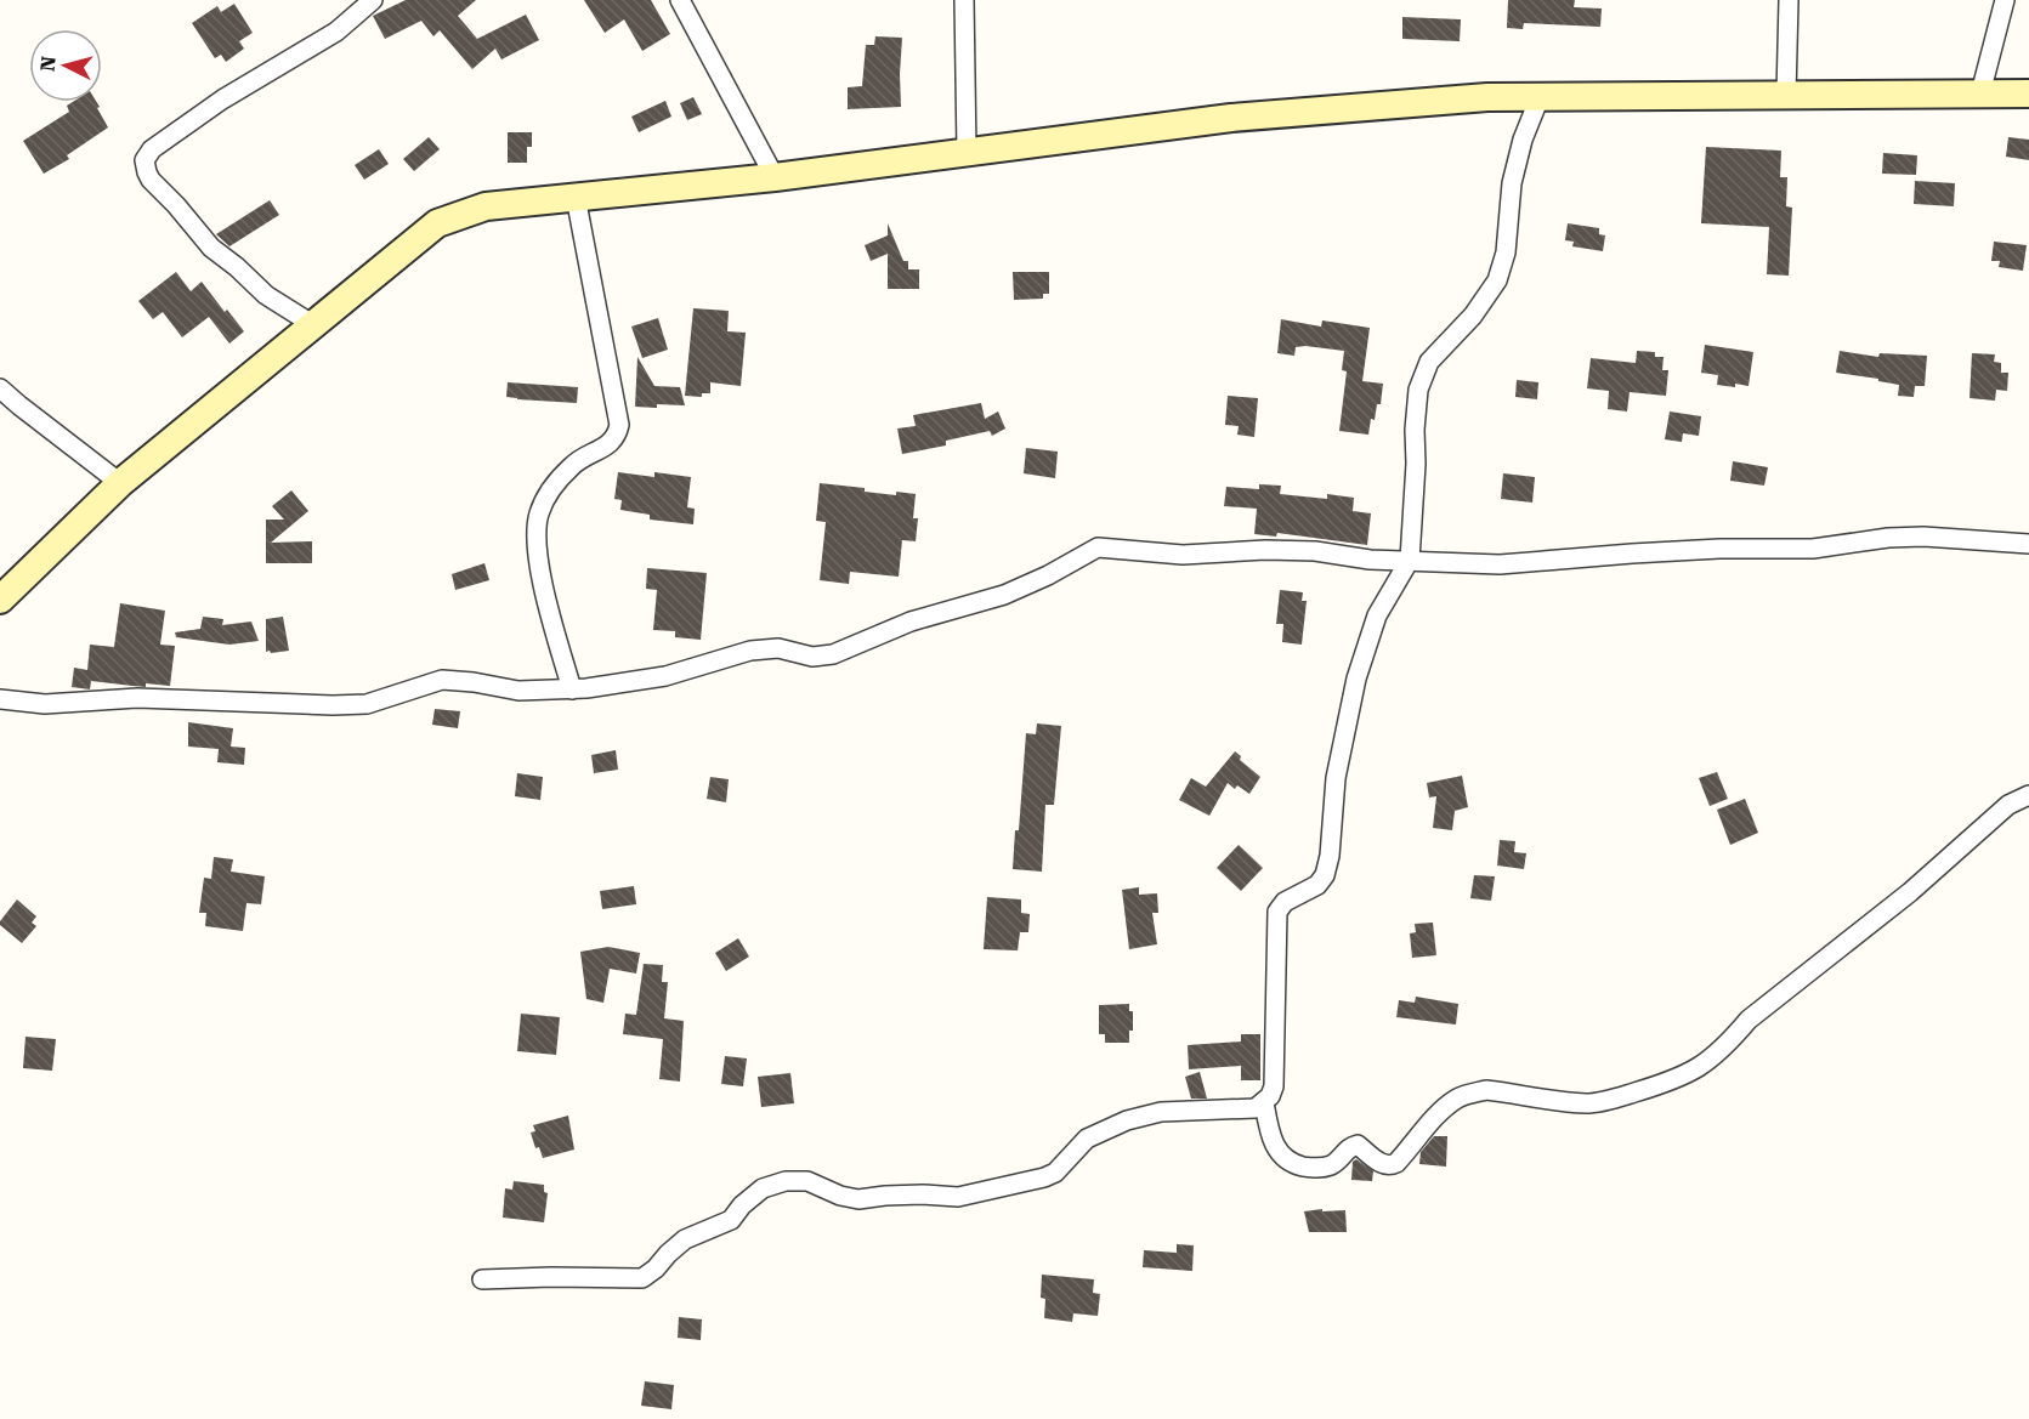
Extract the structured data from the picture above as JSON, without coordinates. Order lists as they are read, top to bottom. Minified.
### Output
{"north":"left"}
